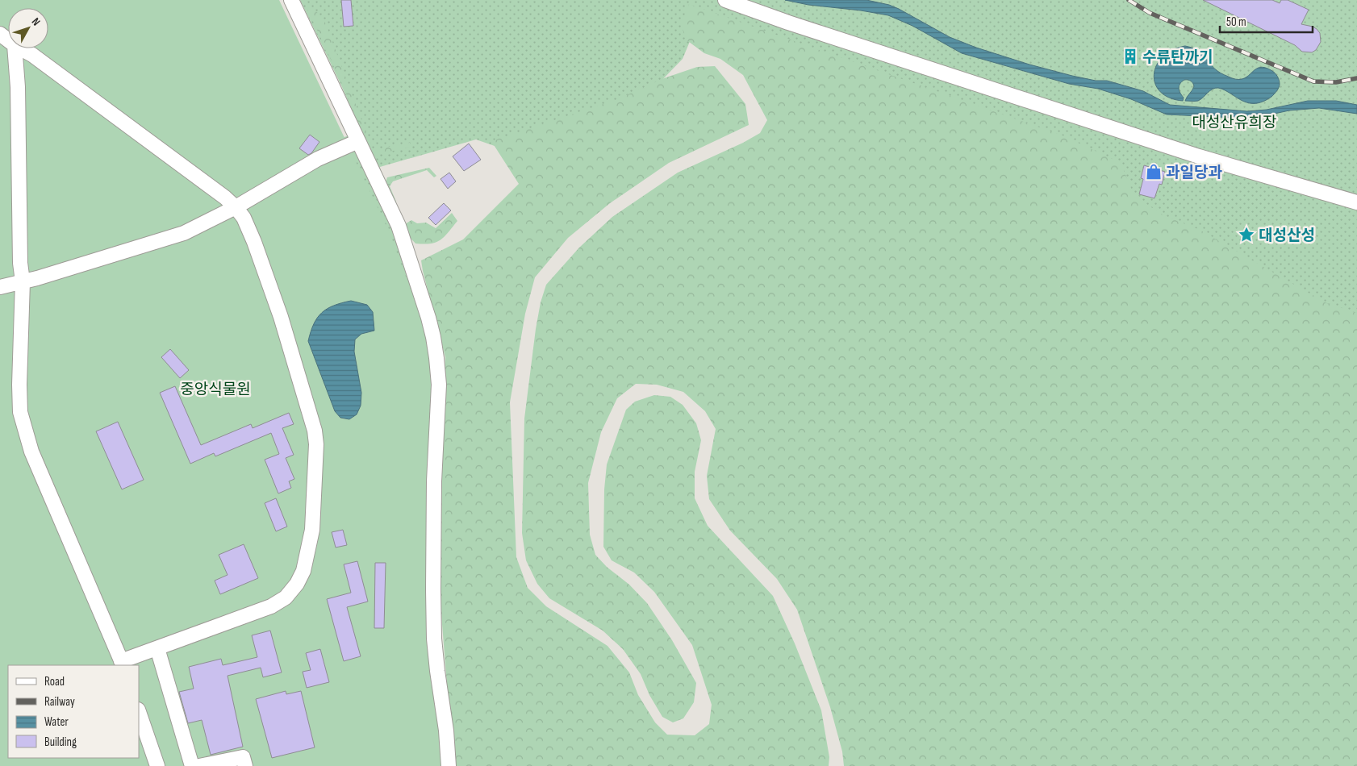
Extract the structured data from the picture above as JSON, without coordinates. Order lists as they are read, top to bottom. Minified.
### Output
{"parks":["대성산유희장","중앙식물원"],"places":{"building":["수류탄까기"],"shop":["과일당과"],"place":["대성산성"]},"legend":["Road","Railway","Water","Building"],"scale_bar":"50 m","north":"top right"}
